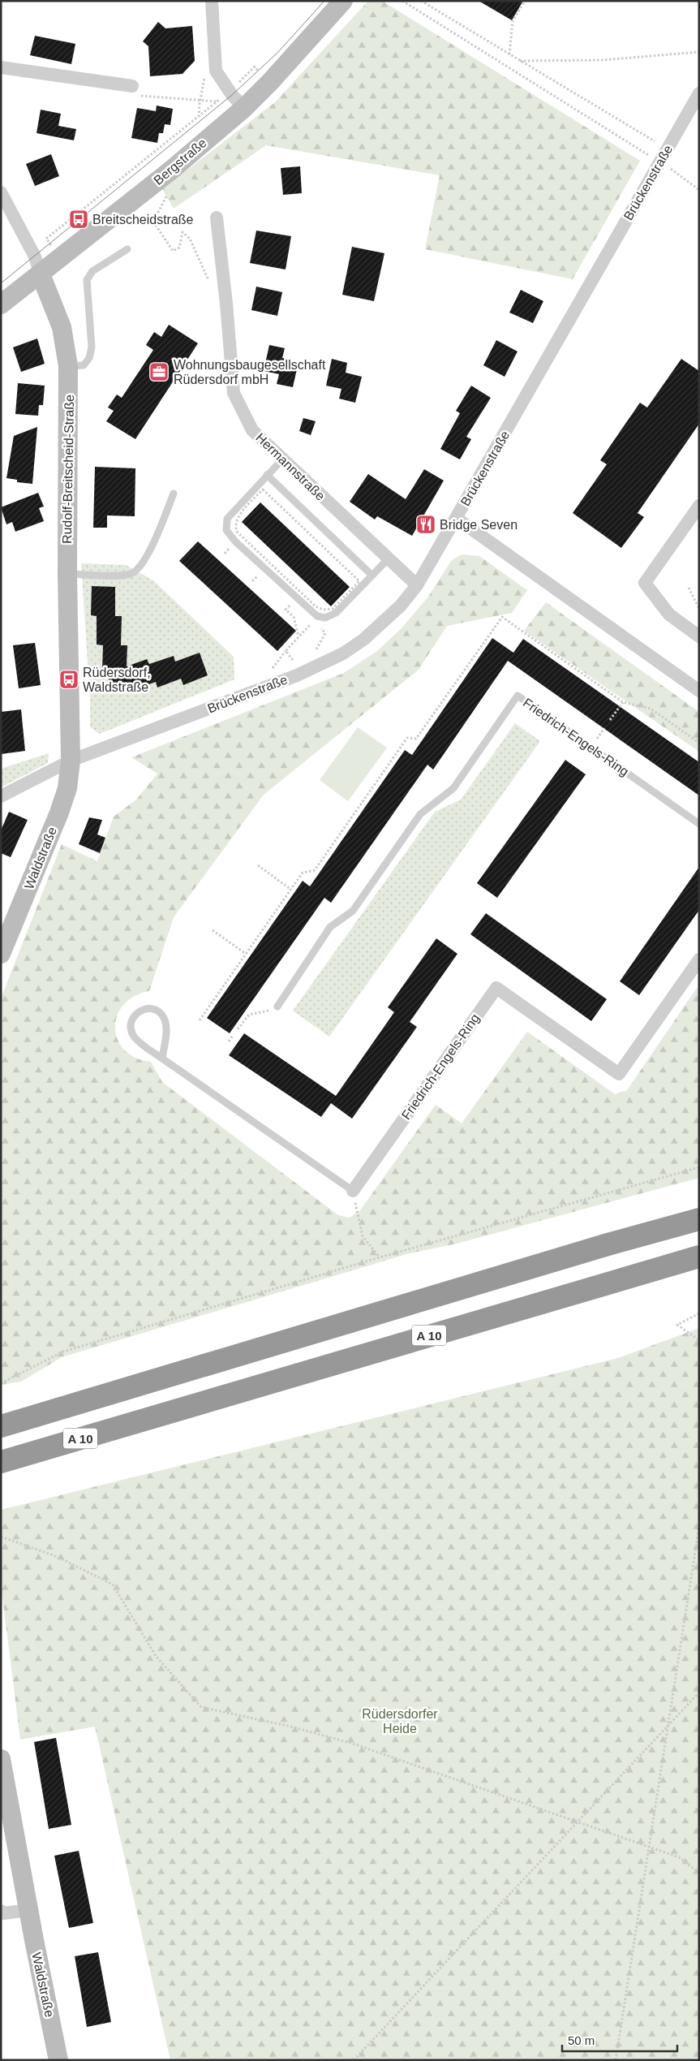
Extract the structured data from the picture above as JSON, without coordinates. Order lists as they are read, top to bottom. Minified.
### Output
{"streets":{"highway":["A 10"],"street":["Bergstraße","Brückenstraße","Hermannstraße","Rudolf-Breitscheid-Straße","Friedrich-Engels-Ring","Waldstraße"]},"crossings":[["Bergstraße","Rudolf-Breitscheid-Straße"],["Brückenstraße","Hermannstraße"],["Brückenstraße","Rudolf-Breitscheid-Straße"],["Brückenstraße","Waldstraße"],["Rudolf-Breitscheid-Straße","Waldstraße"]],"parks":["Rüdersdorfer Heide"],"places":{"bus stop":["Breitscheidstraße","Rüdersdorf, Waldstraße"],"office":["Wohnungsbaugesellschaft Rüdersdorf mbH"],"restaurant":["Bridge Seven"]},"scale_bar":"50 m"}
